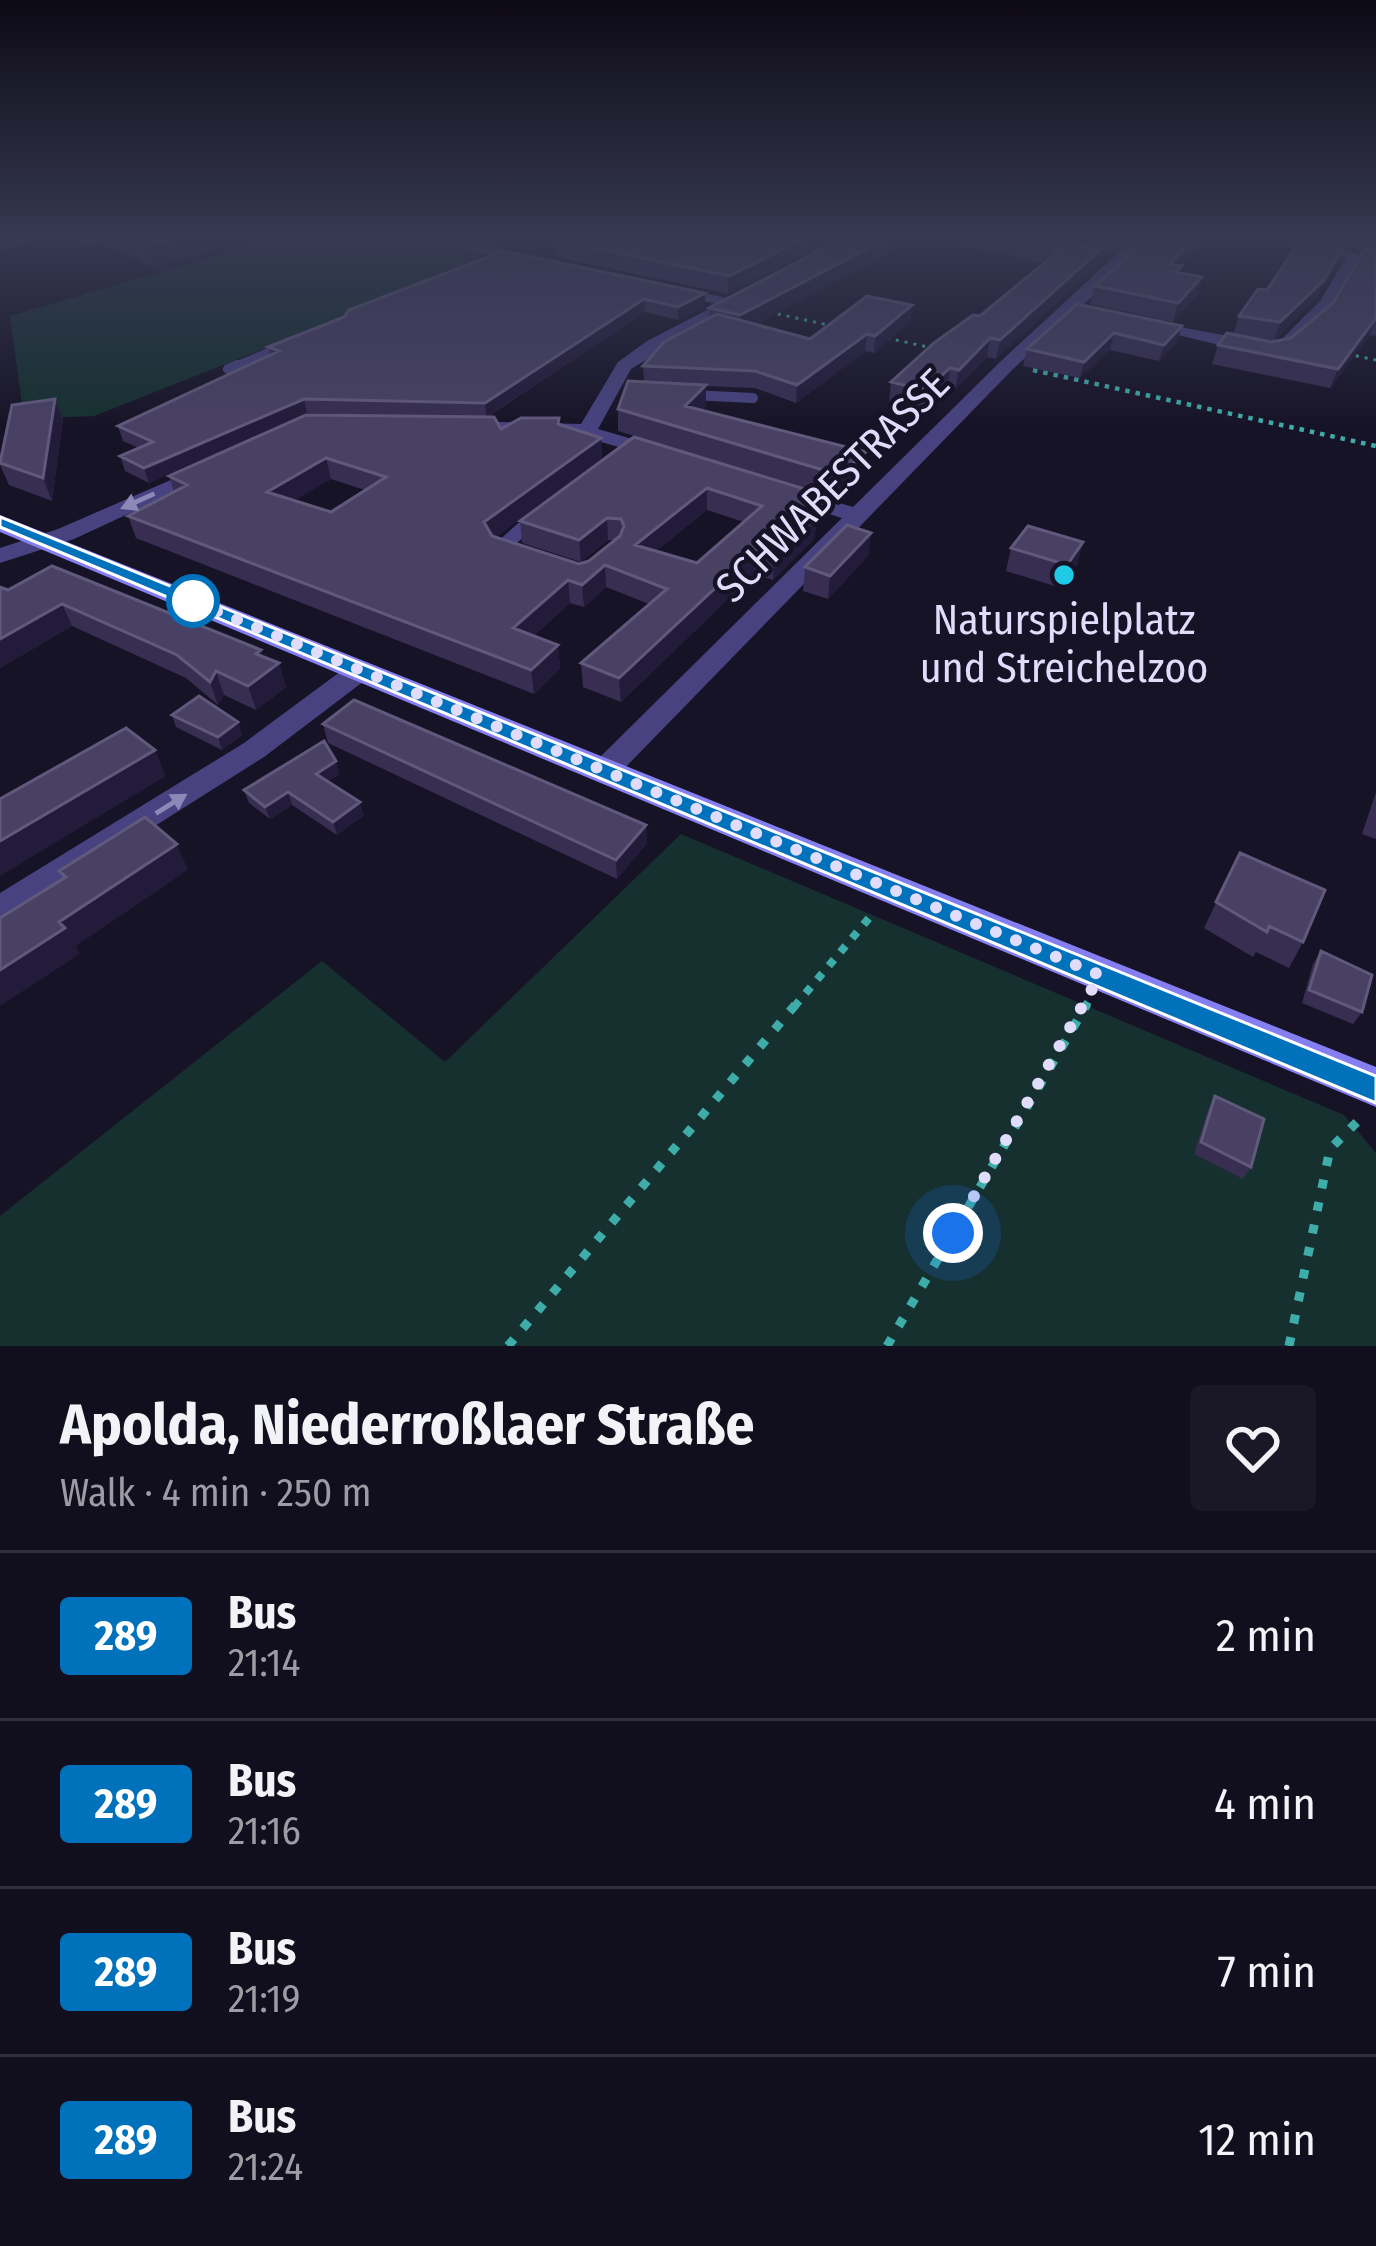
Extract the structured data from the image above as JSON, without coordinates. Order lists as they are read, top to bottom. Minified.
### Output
{"streets":{"street":["SCHWABESTRASSE"]},"places":["Naturspielplatz und Streichelzoo"],"lines":["bus line 289"],"page":{"heading":["Apolda, Niederroßlaer Straße","Walk · 4 min · 250 m"],"list":[{"mark":"289","name":"Bus","note":"21:14","value":"2 min"},{"mark":"289","name":"Bus","note":"21:16","value":"4 min"},{"mark":"289","name":"Bus","note":"21:19","value":"7 min"},{"mark":"289","name":"Bus","note":"21:24","value":"12 min"}]}}
